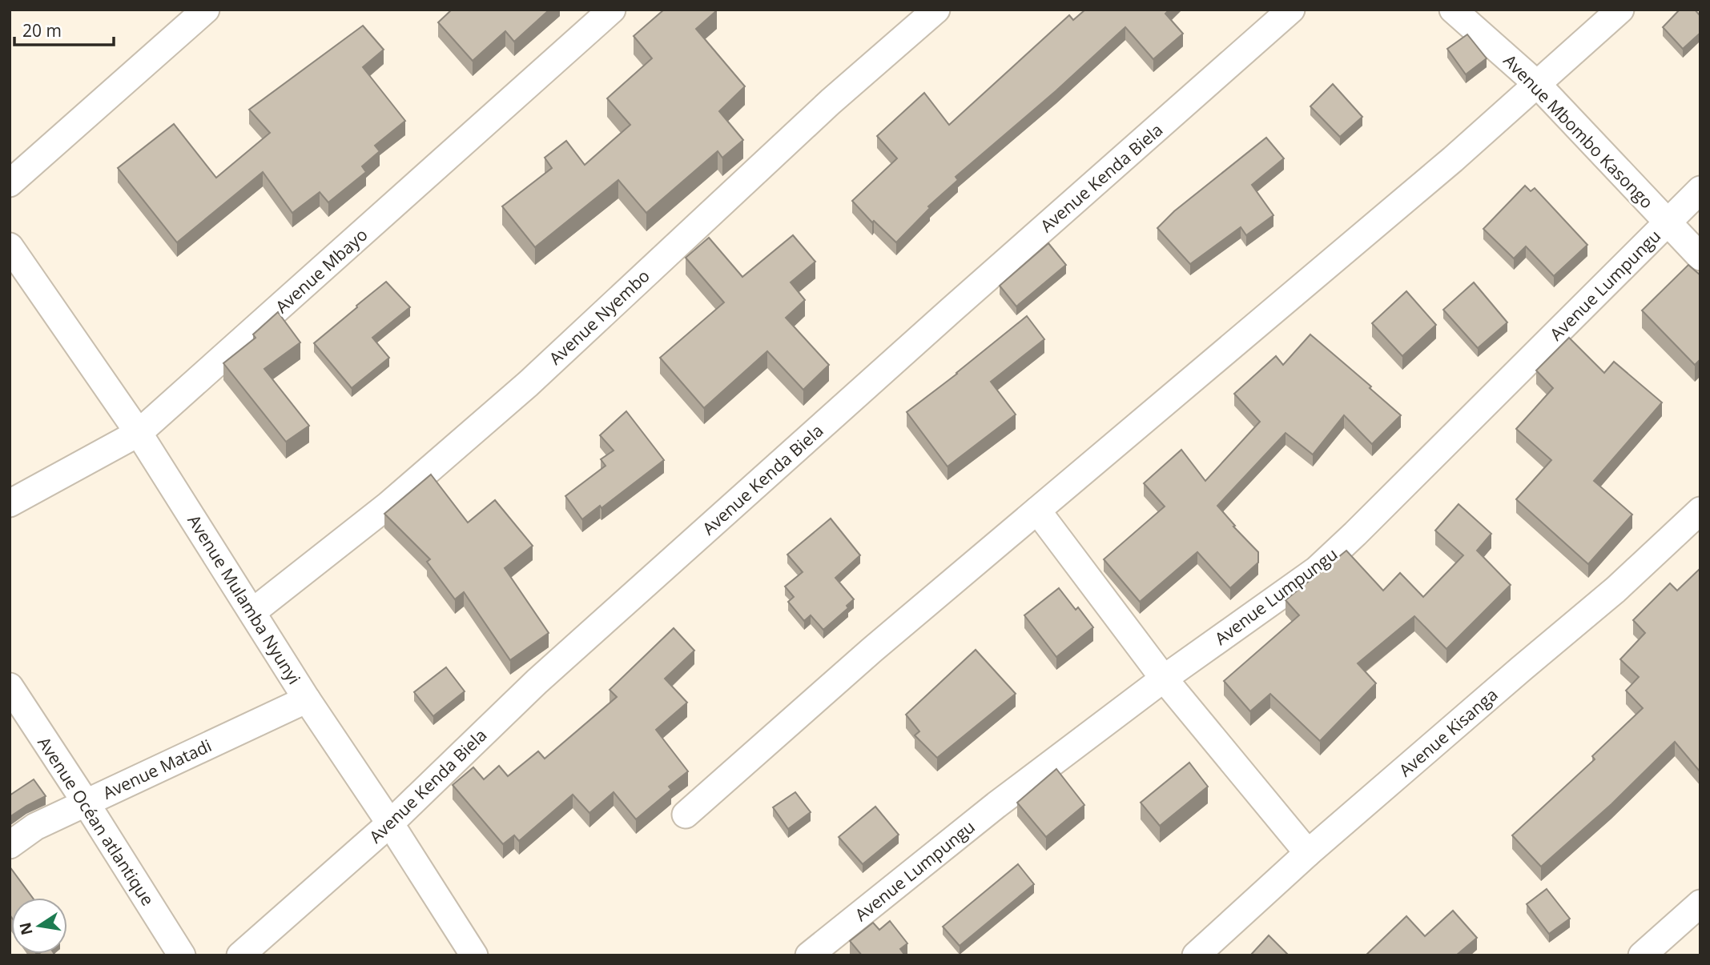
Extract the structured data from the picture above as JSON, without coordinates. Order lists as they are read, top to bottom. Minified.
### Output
{"streets":{"street":["Avenue Mbombo Kasongo","Avenue Kenda Biela","Avenue Mbayo","Avenue Lumpungu","Avenue Nyembo","Avenue Mulamba Nyunyi","Avenue Kisanga","Avenue Matadi","Avenue Océan atlantique"]},"crossings":[["Avenue Mbombo Kasongo","Avenue Lumpungu"],["Avenue Kenda Biela","Avenue Mulamba Nyunyi"],["Avenue Mbayo","Avenue Mulamba Nyunyi"],["Avenue Nyembo","Avenue Mulamba Nyunyi"],["Avenue Mulamba Nyunyi","Avenue Matadi"],["Avenue Matadi","Avenue Océan atlantique"]],"scale_bar":"20 m","north":"left"}
